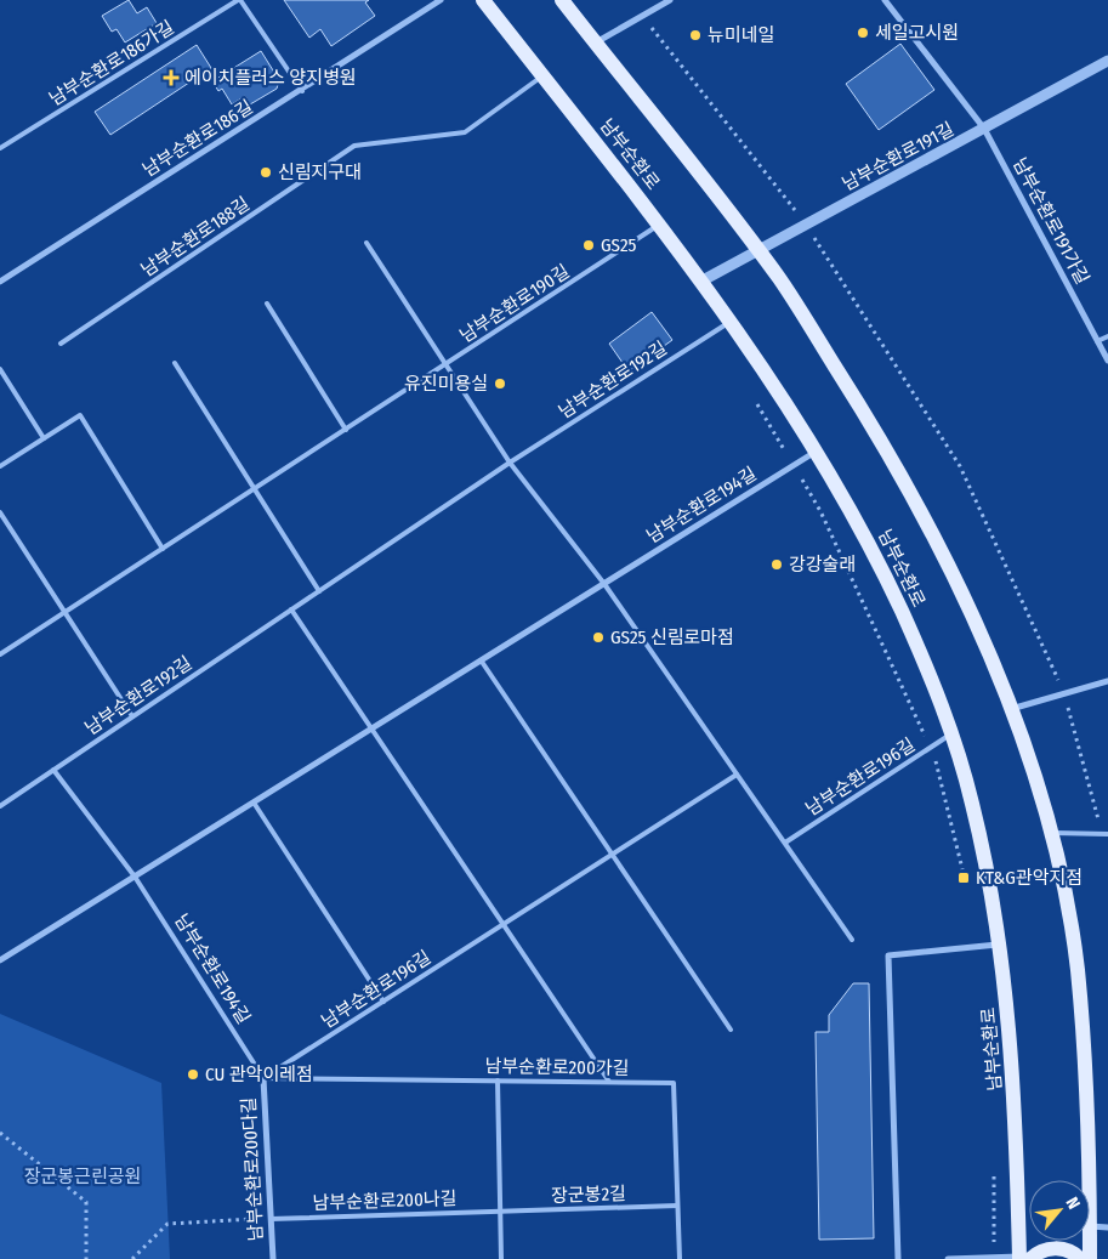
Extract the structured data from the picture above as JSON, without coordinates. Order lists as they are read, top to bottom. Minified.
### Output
{"streets":{"main road":["남부순환로"],"street":["남부순환로186길","남부순환로191길","남부순환로191가길","남부순환로194길","남부순환로200다길"],"lane":["남부순환로186가길","남부순환로188길","남부순환로190길","남부순환로192길","남부순환로196길","남부순환로200가길","장군봉2길","남부순환로200나길"]},"crossings":[["남부순환로186가길","남부순환로186길"],["남부순환로","남부순환로191길"],["남부순환로","남부순환로188길"],["남부순환로","남부순환로190길"],["남부순환로","남부순환로192길"],["남부순환로","남부순환로194길"],["남부순환로","남부순환로196길"],["남부순환로191길","남부순환로191가길"],["남부순환로192길","남부순환로194길"],["남부순환로194길","남부순환로196길"],["남부순환로194길","남부순환로200가길"],["남부순환로194길","남부순환로200다길"],["남부순환로196길","남부순환로200가길"],["남부순환로196길","남부순환로200다길"],["남부순환로200가길","남부순환로200다길"],["남부순환로200가길","장군봉2길"],["남부순환로200다길","남부순환로200나길"],["장군봉2길","남부순환로200나길"]],"parks":["장군봉근린공원"],"places":{"other":["세일고시원","뉴미네일","신림지구대","GS25","유진미용실","강강술래","GS25 신림로마점","CU 관악이레점"],"health":["에이치플러스 양지병원"],"transit":["KT&G관악지점"]},"north":"top right"}
